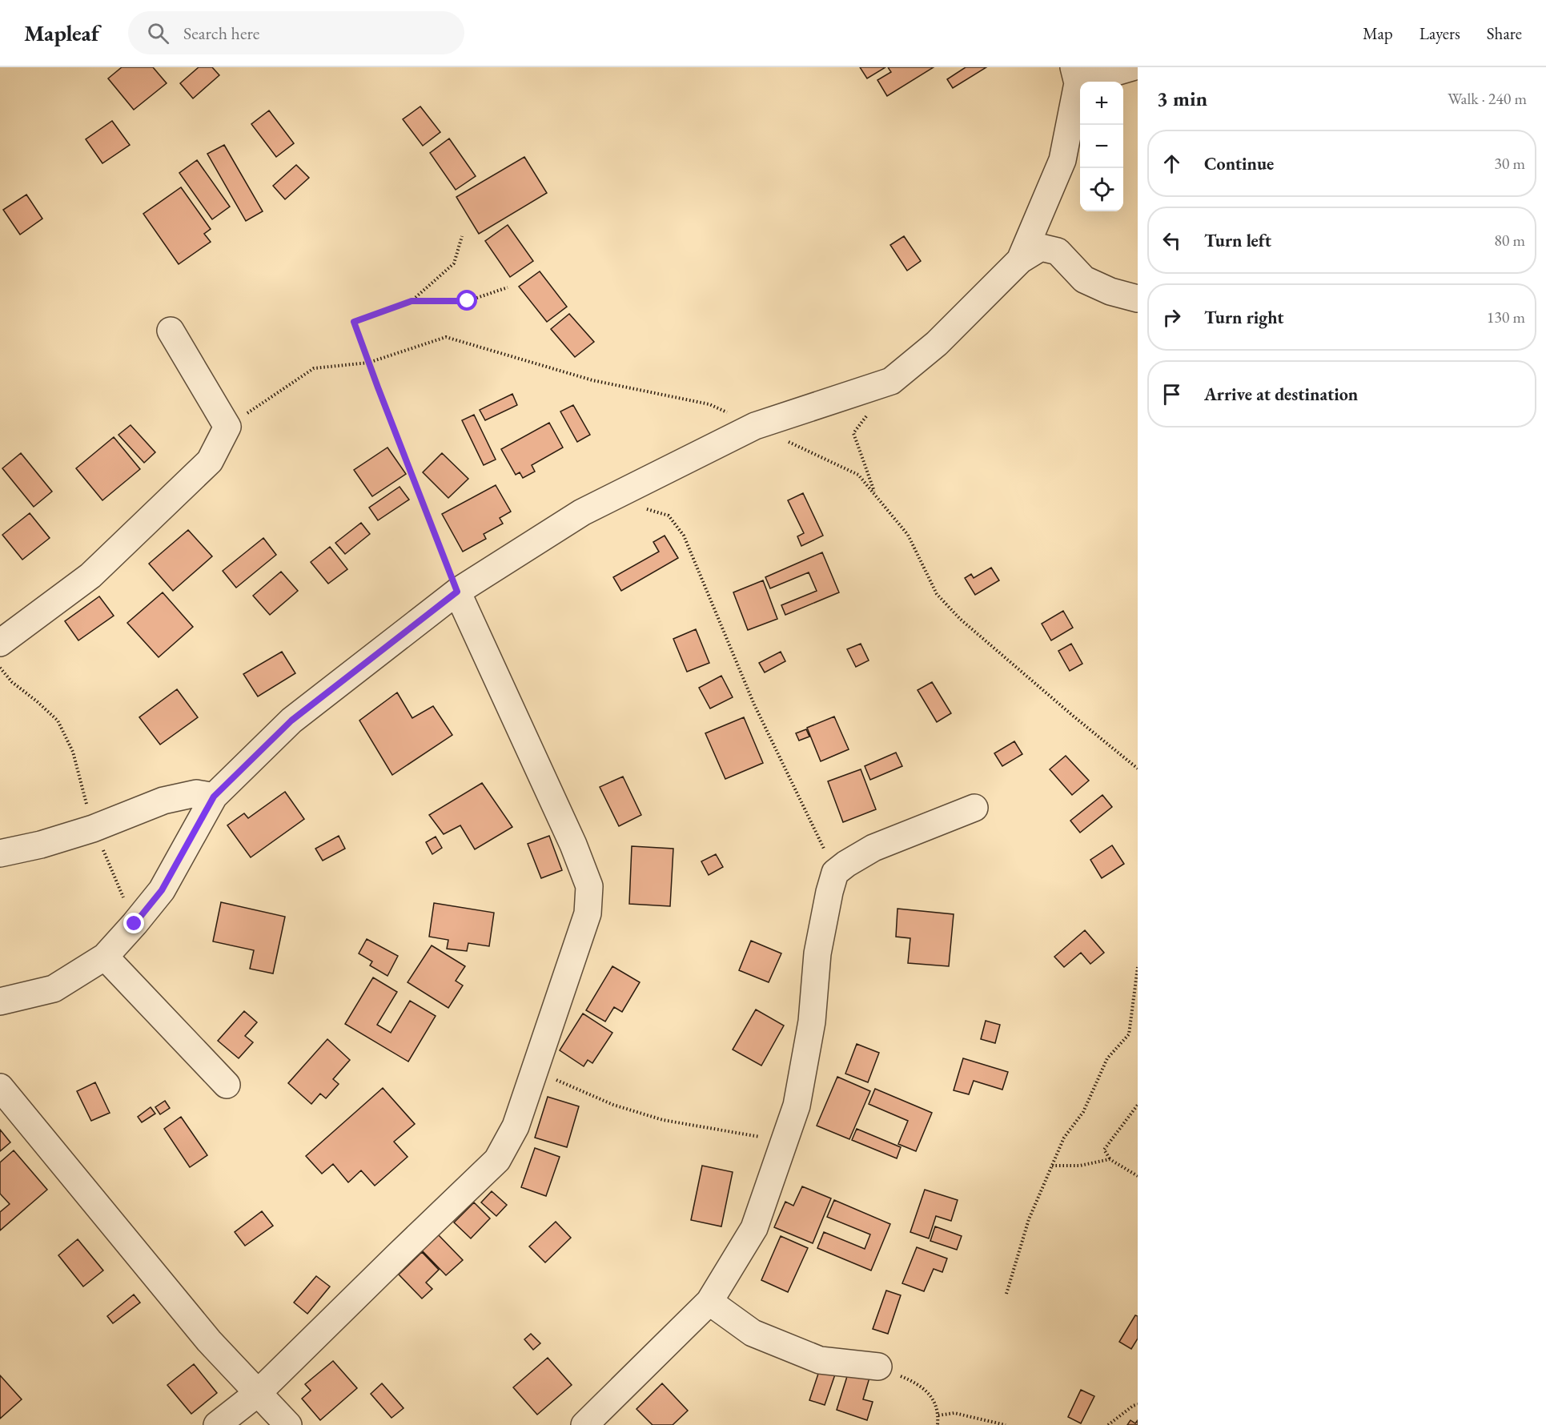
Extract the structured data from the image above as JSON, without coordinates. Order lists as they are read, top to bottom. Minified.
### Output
{"page":{"header":"Mapleaf","search":"Search here","nav":["Map","Layers","Share"],"heading":["3 min","Walk · 240 m"],"map_buttons":["+","−"],"list":[["Continue","30 m"],["Turn left","80 m"],["Turn right","130 m"],"Arrive at destination"]}}
